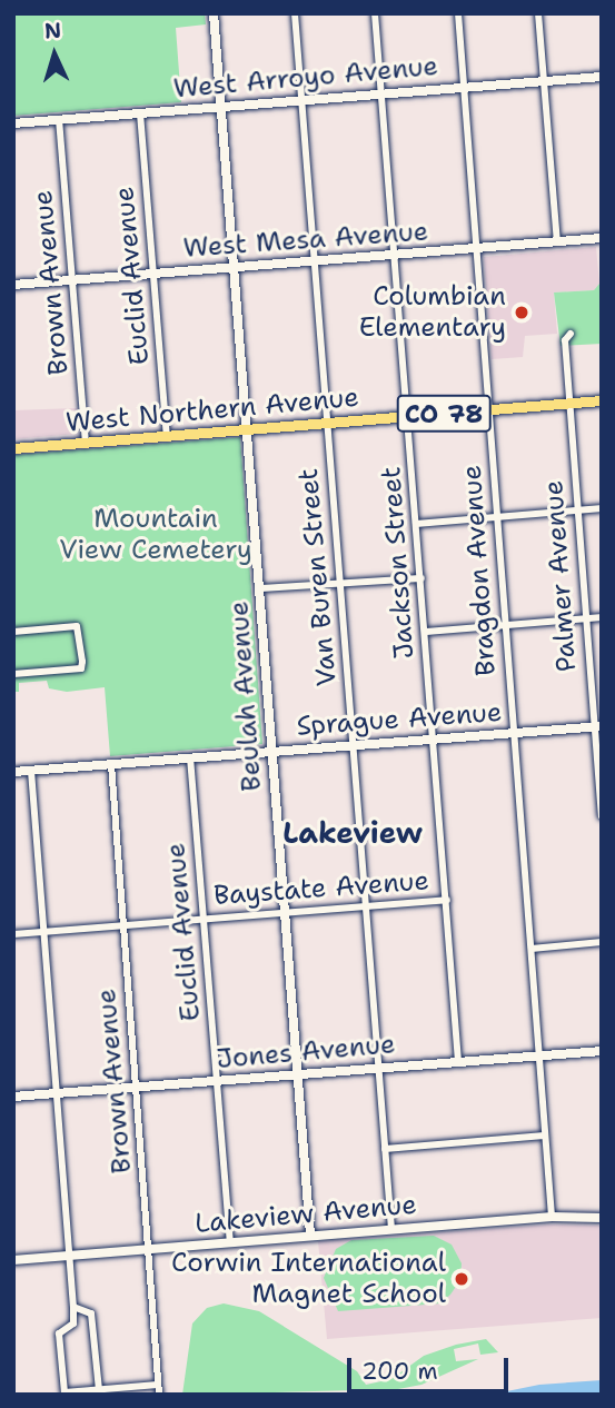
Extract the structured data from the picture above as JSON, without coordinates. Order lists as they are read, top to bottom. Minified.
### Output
{"streets":{"main road":["West Northern Avenue","CO 78"],"street":["West Arroyo Avenue","West Mesa Avenue","Euclid Avenue","Brown Avenue","Jackson Street","Bragdon Avenue","Palmer Avenue","Van Buren Street","Beulah Avenue","Sprague Avenue","Baystate Avenue","Jones Avenue","Lakeview Avenue"]},"crossings":[["West Arroyo Avenue","Euclid Avenue"],["West Arroyo Avenue","Brown Avenue"],["West Arroyo Avenue","Jackson Street"],["West Arroyo Avenue","Bragdon Avenue"],["West Arroyo Avenue","Van Buren Street"],["West Arroyo Avenue","Beulah Avenue"],["West Mesa Avenue","Euclid Avenue"],["West Mesa Avenue","Brown Avenue"],["West Mesa Avenue","Jackson Street"],["West Mesa Avenue","Bragdon Avenue"],["West Mesa Avenue","Van Buren Street"],["West Mesa Avenue","Beulah Avenue"],["Euclid Avenue","West Northern Avenue"],["Euclid Avenue","Sprague Avenue"],["Euclid Avenue","Baystate Avenue"],["Euclid Avenue","Jones Avenue"],["Euclid Avenue","Lakeview Avenue"],["Brown Avenue","West Northern Avenue"],["Brown Avenue","Sprague Avenue"],["Brown Avenue","Baystate Avenue"],["Brown Avenue","Jones Avenue"],["Brown Avenue","Lakeview Avenue"],["West Northern Avenue","Jackson Street"],["West Northern Avenue","Bragdon Avenue"],["West Northern Avenue","Palmer Avenue"],["West Northern Avenue","Van Buren Street"],["West Northern Avenue","Beulah Avenue"],["Jackson Street","Sprague Avenue"],["Jackson Street","Baystate Avenue"],["Jackson Street","Jones Avenue"],["Bragdon Avenue","Sprague Avenue"],["Bragdon Avenue","Jones Avenue"],["Bragdon Avenue","Lakeview Avenue"],["Palmer Avenue","Sprague Avenue"],["Van Buren Street","Sprague Avenue"],["Van Buren Street","Baystate Avenue"],["Van Buren Street","Jones Avenue"],["Van Buren Street","Lakeview Avenue"],["Beulah Avenue","Sprague Avenue"],["Beulah Avenue","Baystate Avenue"],["Beulah Avenue","Jones Avenue"],["Beulah Avenue","Lakeview Avenue"]],"districts":["Lakeview"],"parks":["Mountain View Cemetery"],"places":["Columbian Elementary","Corwin International Magnet School"],"scale_bar":"200 m","north":"top"}
